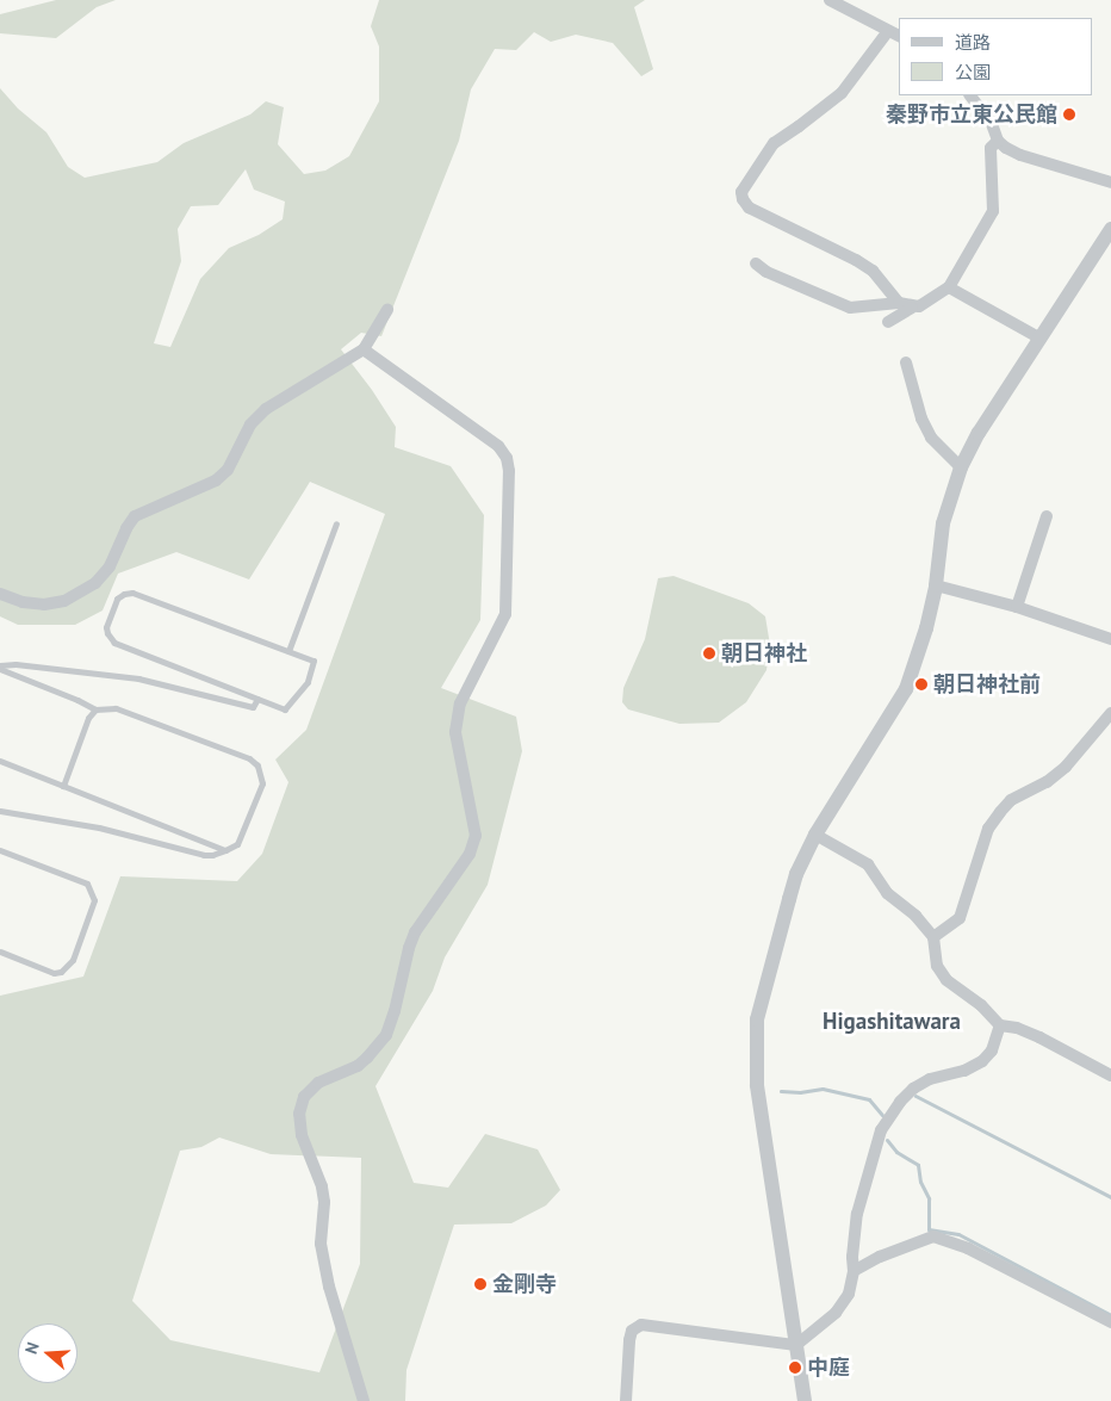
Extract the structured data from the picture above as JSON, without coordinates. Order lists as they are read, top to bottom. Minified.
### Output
{"districts":["Higashitawara"],"places":["秦野市立東公民館","朝日神社","朝日神社前","金剛寺","中庭"],"legend":["道路","公園"],"north":"left"}
